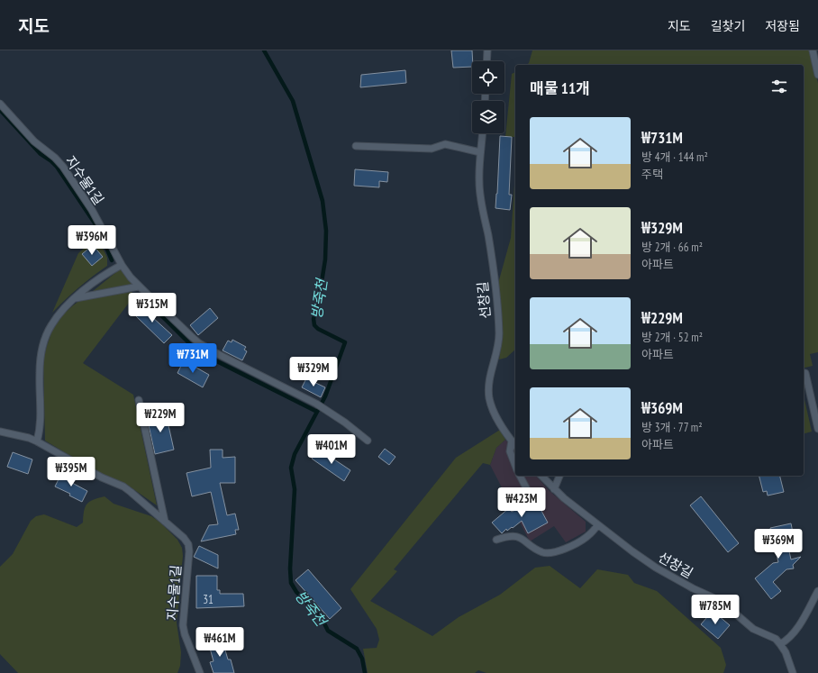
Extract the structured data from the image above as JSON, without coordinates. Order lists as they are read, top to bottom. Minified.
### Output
{"streets":{"lane":["지수물1길","선창길"]},"water":["방죽천"],"house_numbers":["31"],"page":{"header":"지도","nav":["지도","길찾기","저장됨"],"heading":"매물 11개","list":[{"name":"₩731M","note":"방 4개 · 144 m² · 주택"},{"name":"₩329M","note":"방 2개 · 66 m² · 아파트"},{"name":"₩229M","note":"방 2개 · 52 m² · 아파트"},{"name":"₩369M","note":"방 3개 · 77 m² · 아파트"}],"price":["₩396M","₩315M","₩731M","₩329M","₩229M","₩401M","₩395M","₩423M","₩369M","₩785M","₩461M"]}}
